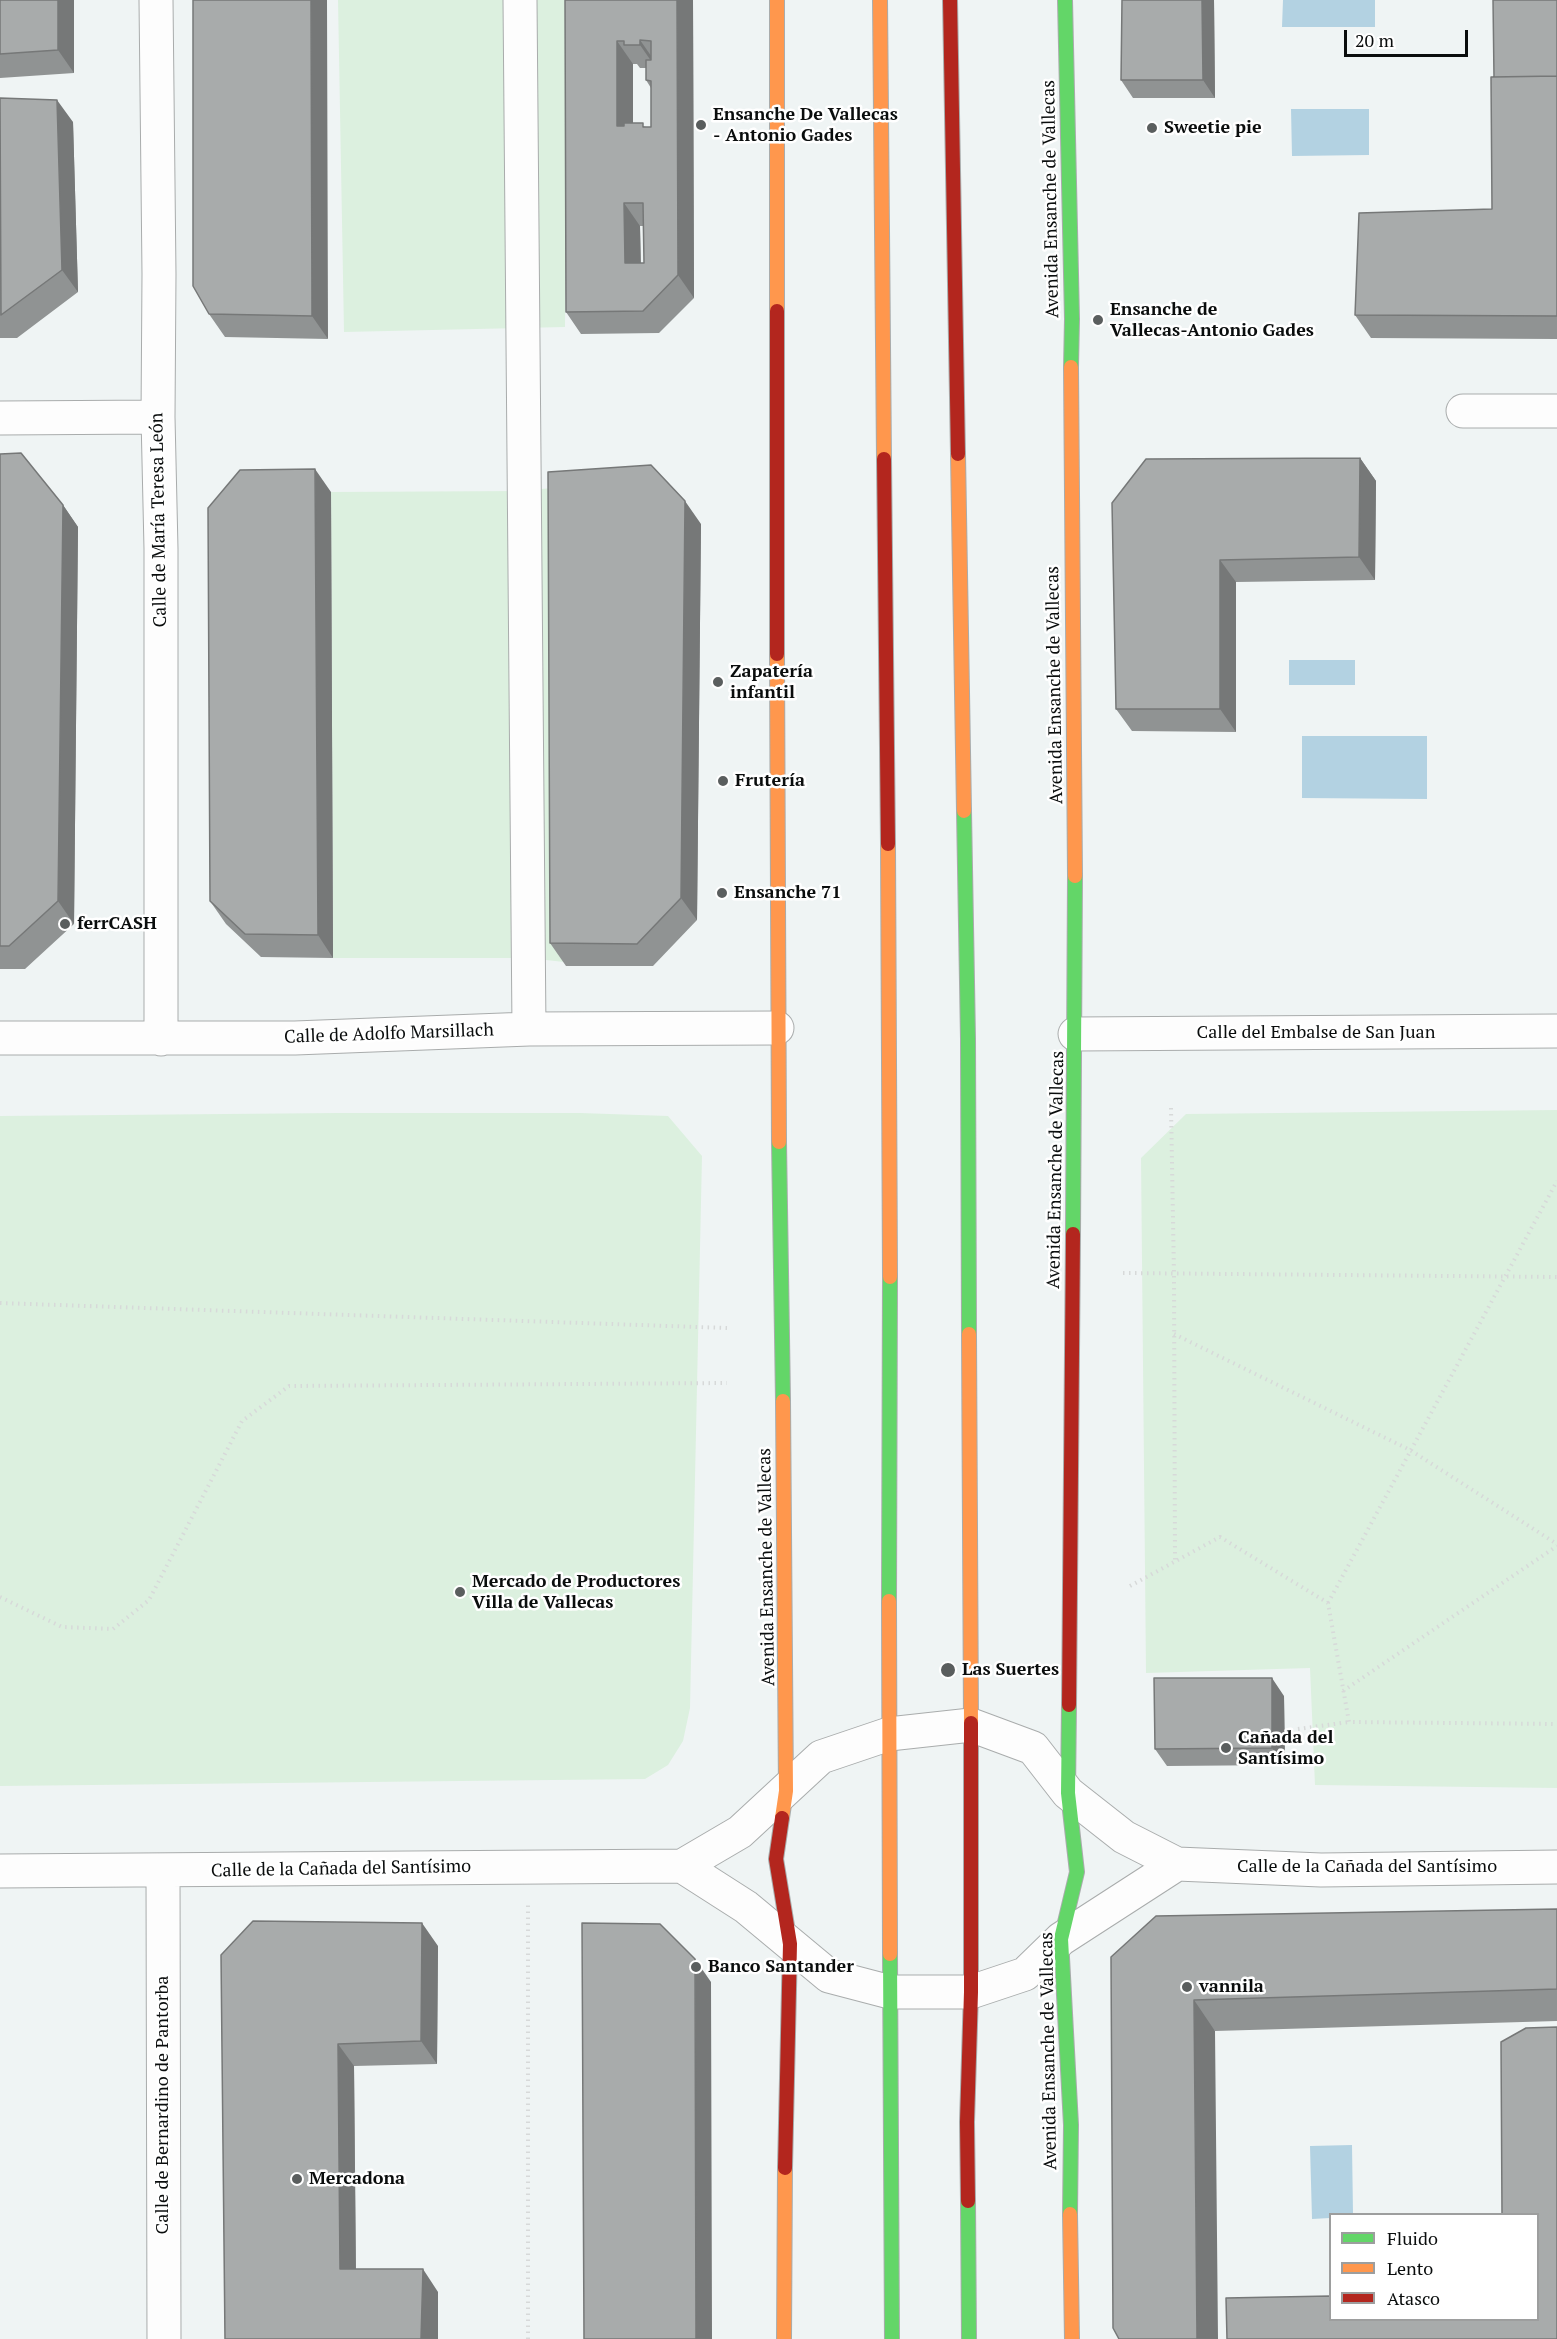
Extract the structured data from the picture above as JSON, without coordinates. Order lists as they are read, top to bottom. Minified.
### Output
{"streets":{"street":["Avenida Ensanche de Vallecas","Calle de María Teresa León","Calle del Embalse de San Juan","Calle de Adolfo Marsillach","Calle de la Cañada del Santísimo","Calle de Bernardino de Pantorba"]},"crossings":[["Avenida Ensanche de Vallecas","Calle del Embalse de San Juan"],["Avenida Ensanche de Vallecas","Calle de Adolfo Marsillach"],["Avenida Ensanche de Vallecas","Calle de la Cañada del Santísimo"],["Calle de María Teresa León","Calle de Adolfo Marsillach"],["Calle de la Cañada del Santísimo","Calle de Bernardino de Pantorba"]],"places":["Ensanche De Vallecas - Antonio Gades","Sweetie pie","Ensanche de Vallecas-Antonio Gades","Zapatería infantil","Frutería","Ensanche 71","ferrCASH","Mercado de Productores Villa de Vallecas","Las Suertes","Cañada del Santísimo","Banco Santander","vannila","Mercadona"],"legend":["Fluido","Lento","Atasco"],"scale_bar":"20 m"}
